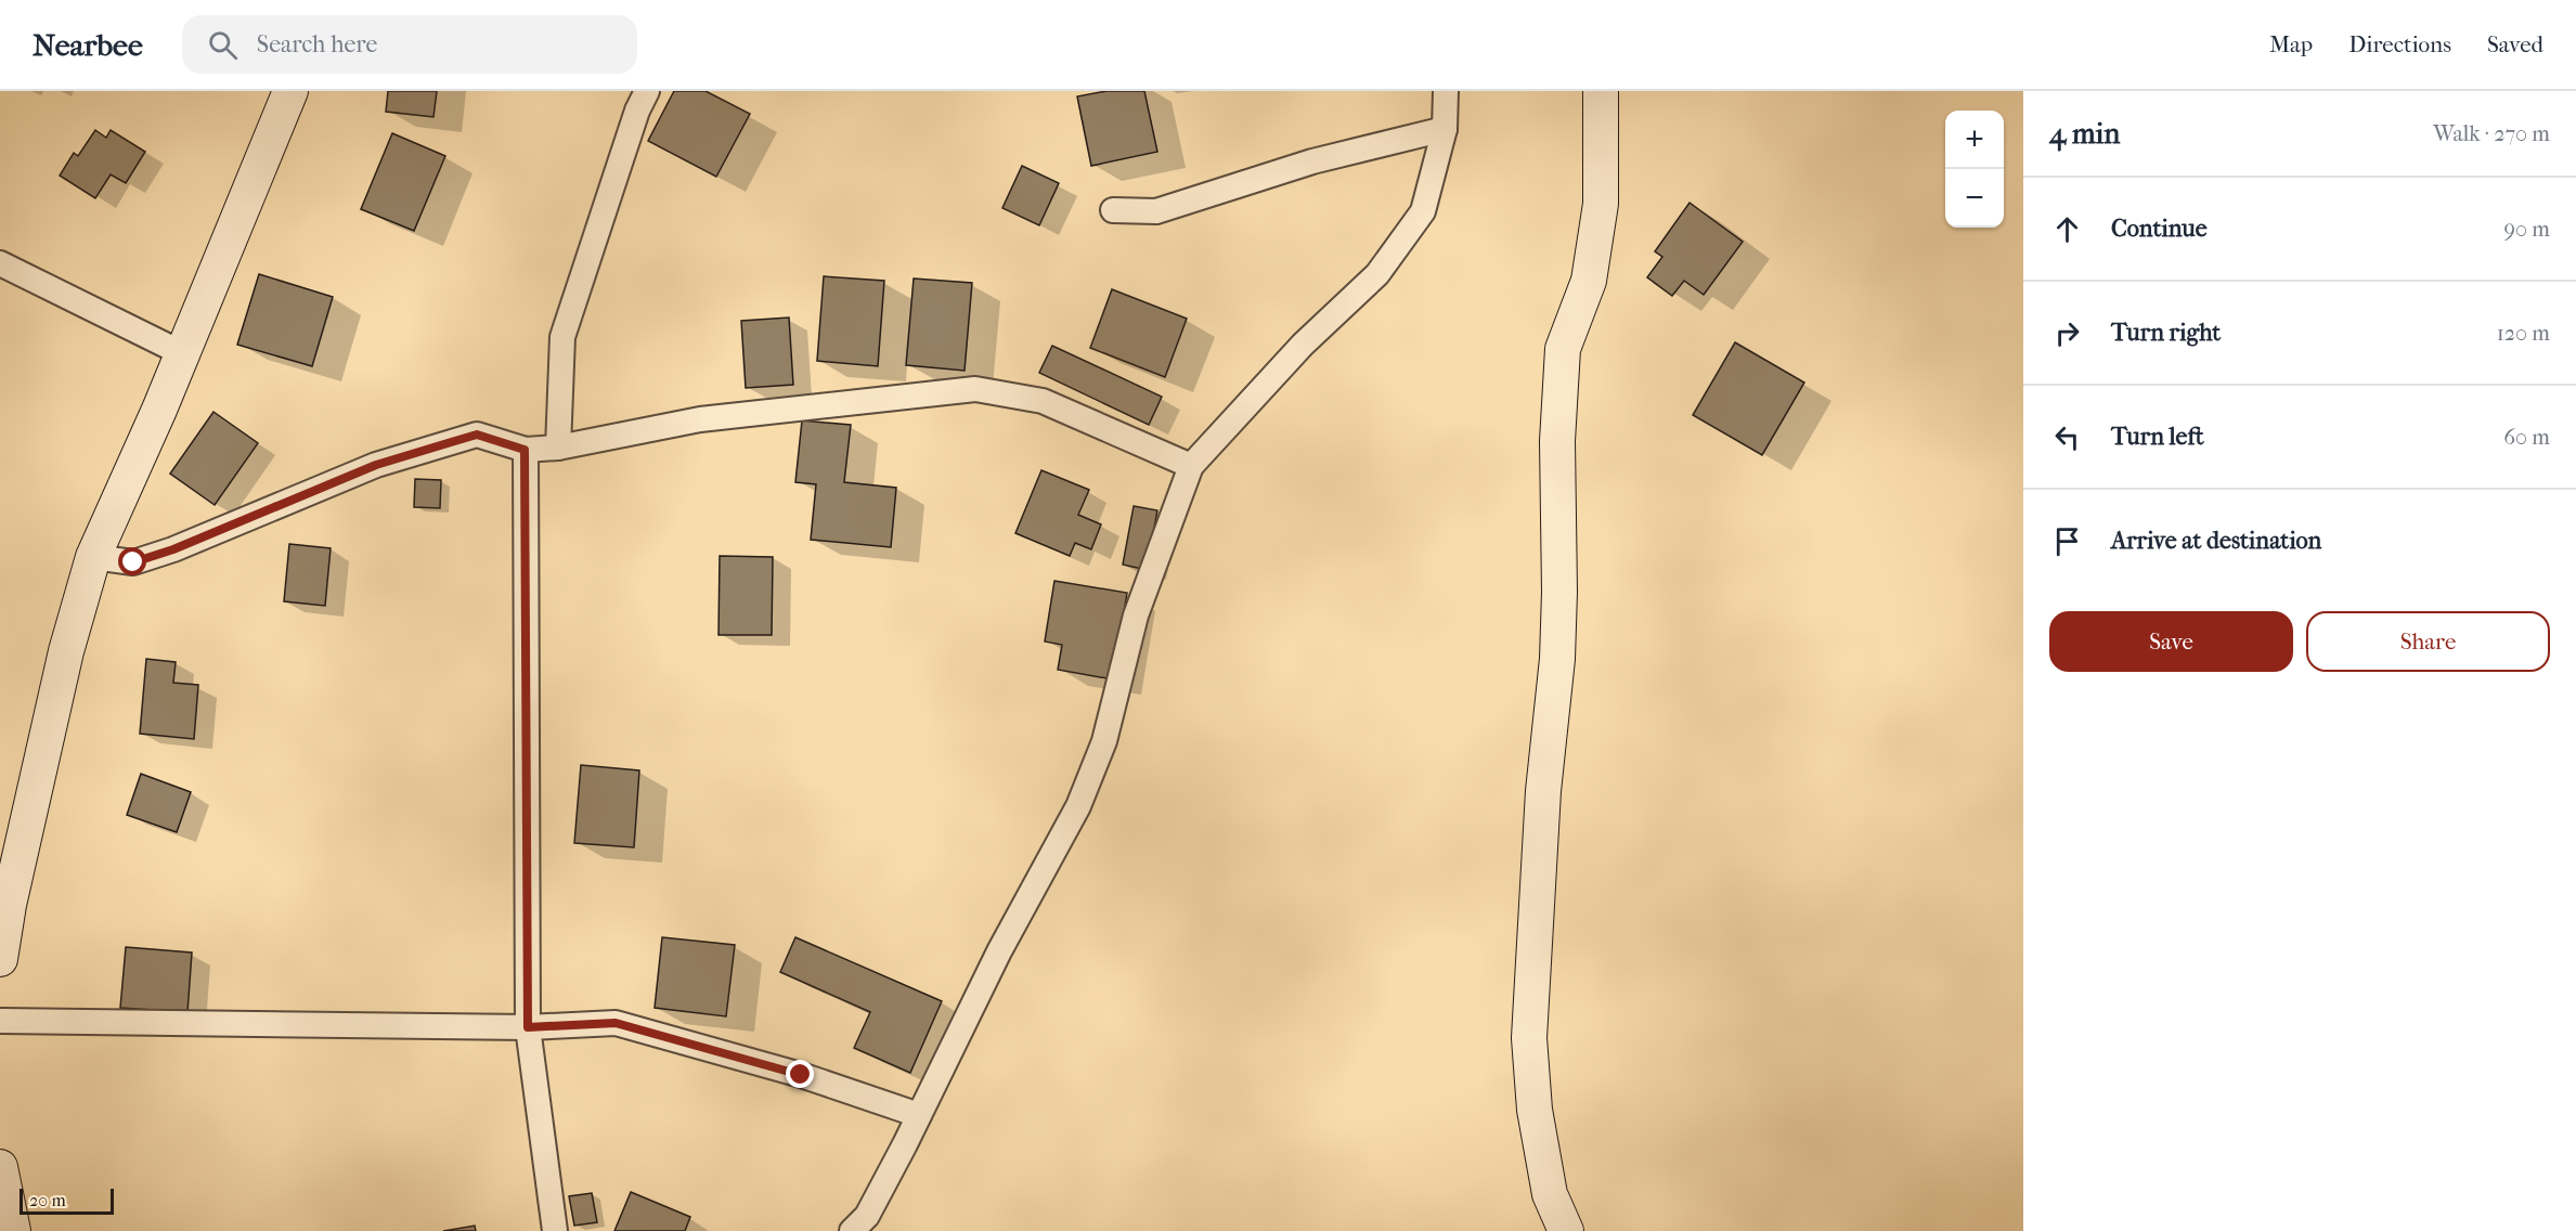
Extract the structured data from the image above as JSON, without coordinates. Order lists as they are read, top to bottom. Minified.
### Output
{"scale_bar":"20 m","page":{"header":"Nearbee","search":"Search here","nav":["Map","Directions","Saved"],"heading":["4 min","Walk · 270 m"],"map_buttons":["+","−"],"list":[["Continue","90 m"],["Turn right","120 m"],["Turn left","60 m"],"Arrive at destination"],"buttons":["Save","Share"],"scale":"20 m"}}
